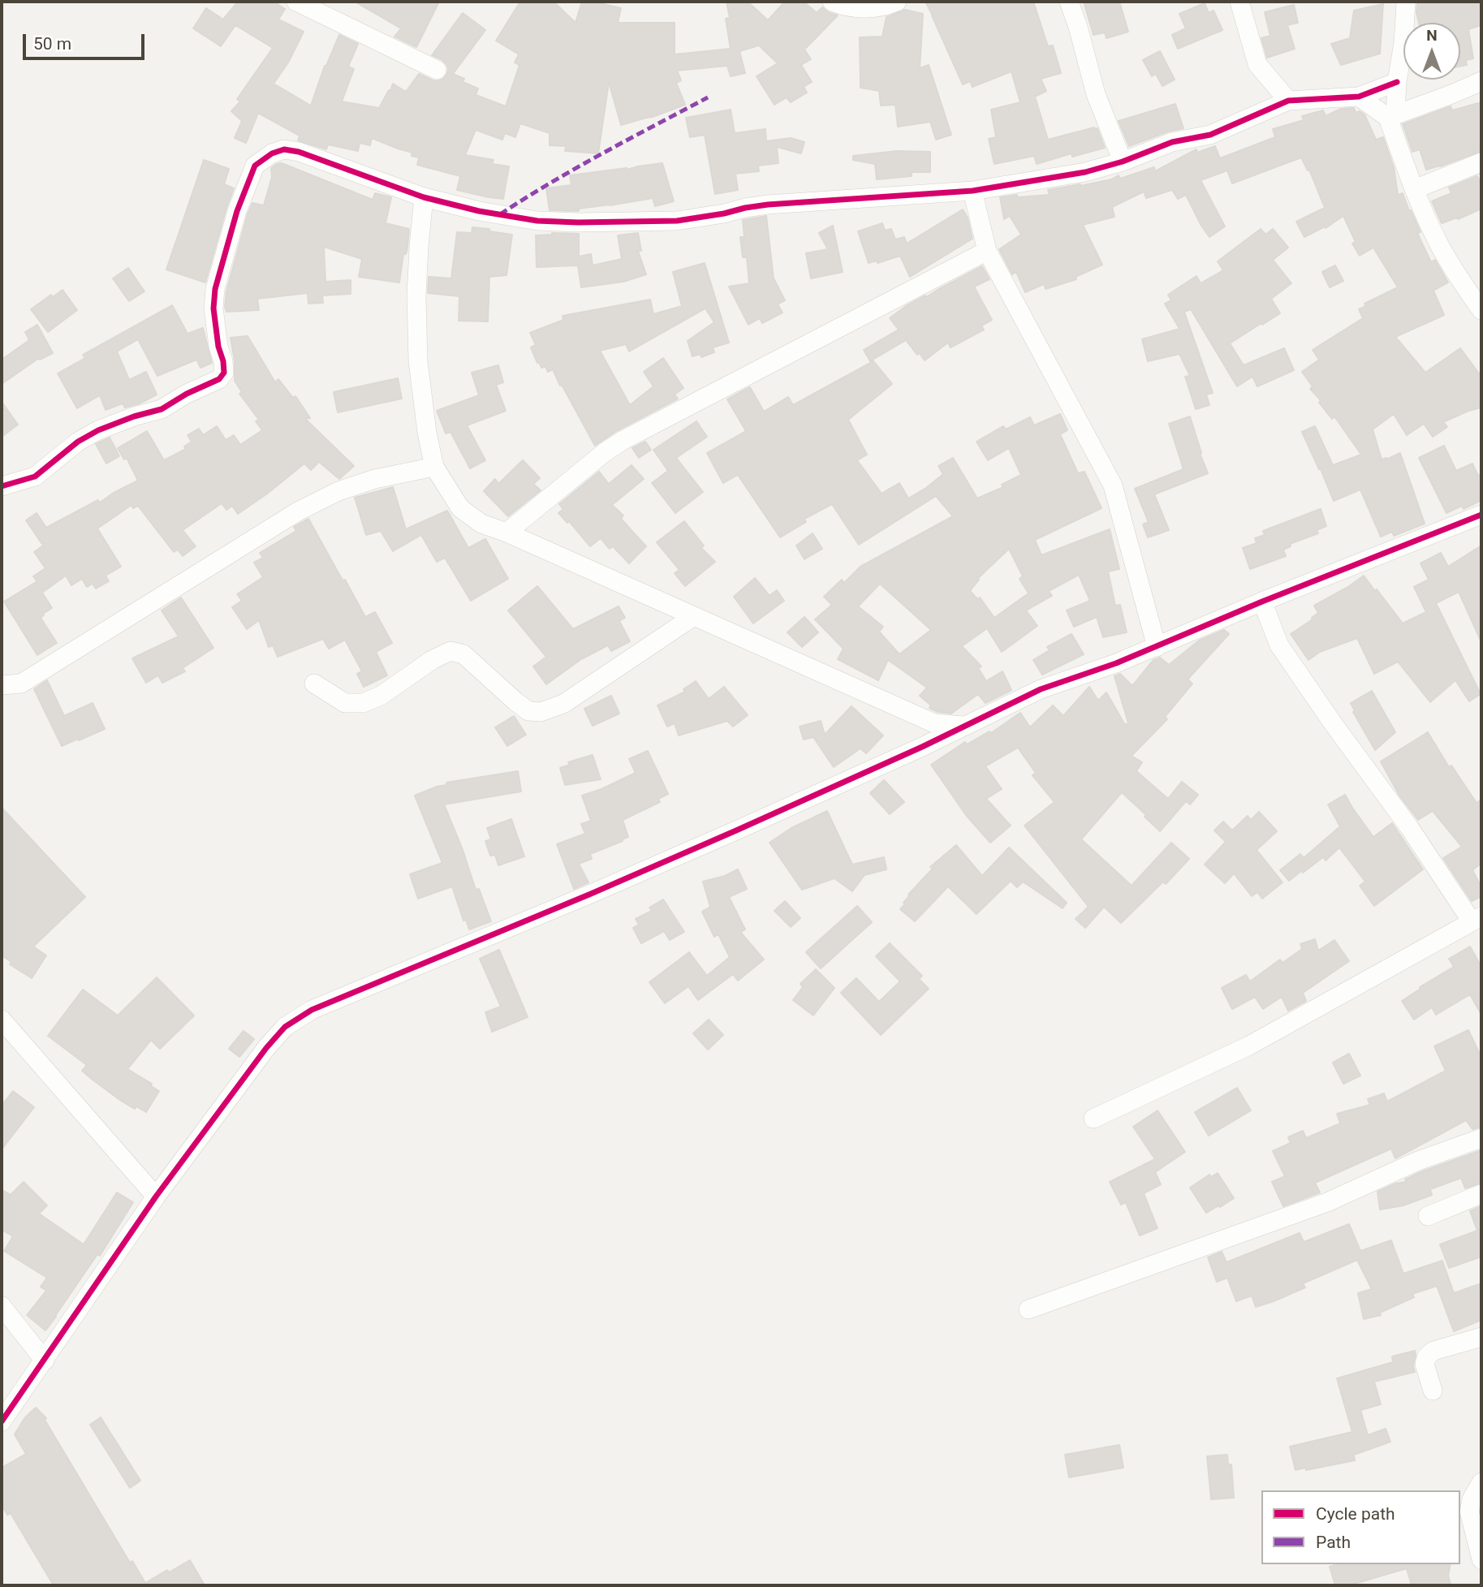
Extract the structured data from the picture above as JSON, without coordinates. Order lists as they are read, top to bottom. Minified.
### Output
{"legend":["Cycle path","Path"],"scale_bar":"50 m","north":"top"}
